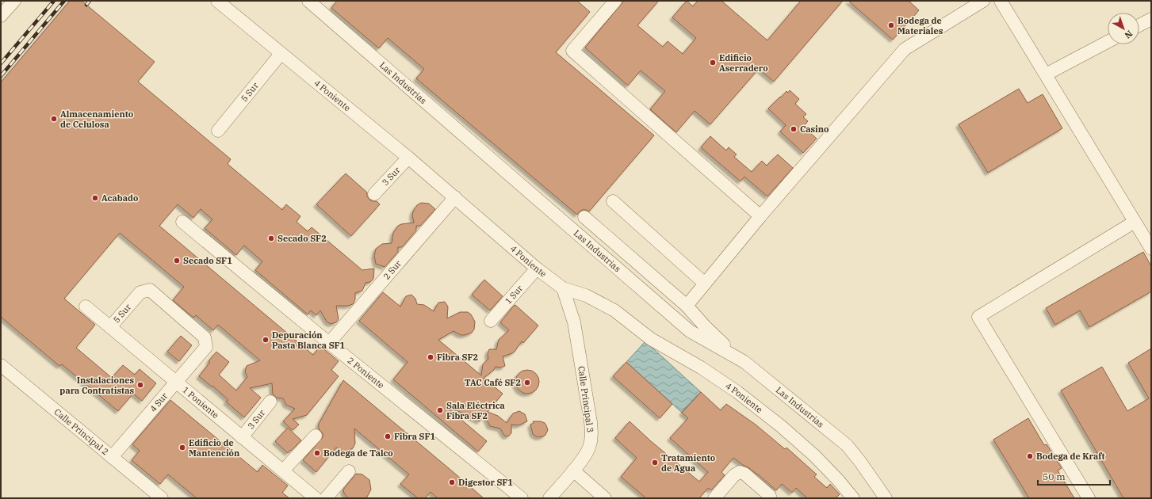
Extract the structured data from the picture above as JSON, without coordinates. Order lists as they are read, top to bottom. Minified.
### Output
{"streets":{"street":["Las Industrias","5 Sur","4 Poniente","3 Sur","2 Sur","1 Sur","2 Poniente","Calle Principal 3","4 Sur","1 Poniente","Calle Principal 2"]},"crossings":[["5 Sur","4 Poniente"],["5 Sur","4 Sur"],["5 Sur","1 Poniente"],["4 Poniente","3 Sur"],["4 Poniente","2 Sur"],["4 Poniente","1 Sur"],["4 Poniente","Calle Principal 3"],["3 Sur","1 Poniente"],["2 Sur","2 Poniente"],["4 Sur","1 Poniente"],["4 Sur","Calle Principal 2"]],"places":["Bodega de Materiales","Edificio Aserradero","Almacenamiento de Celulosa","Casino","Acabado","Secado SF2","Secado SF1","Depuración Pasta Blanca SF1","Fibra SF2","TAC Café SF2","Instalaciones para Contratistas","Sala Eléctrica Fibra SF2","Fibra SF1","Edificio de Mantención","Bodega de Talco","Bodega de Kraft","Tratamiento de Agua","Digestor SF1"],"scale_bar":"50 m","north":"bottom right"}
